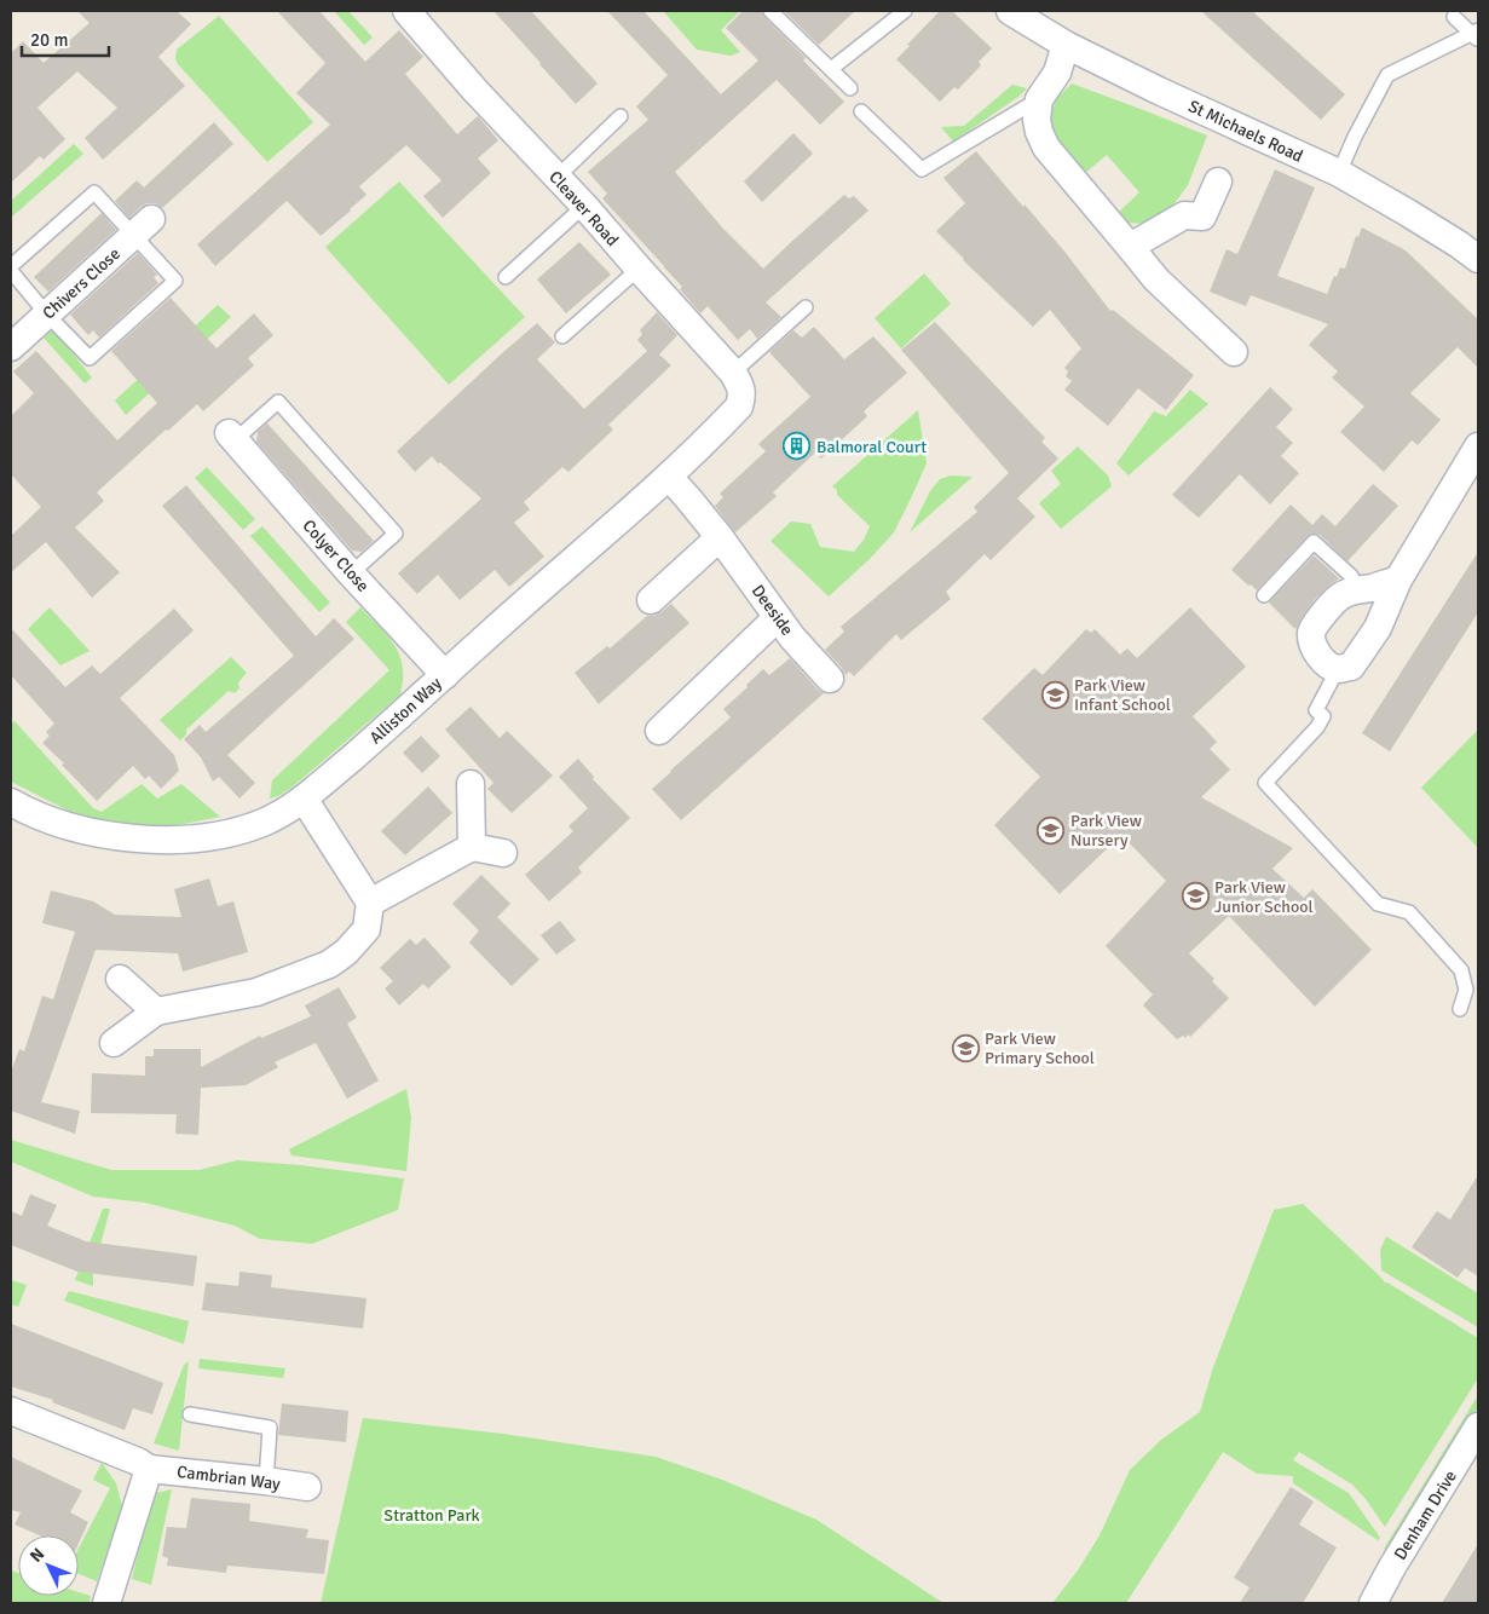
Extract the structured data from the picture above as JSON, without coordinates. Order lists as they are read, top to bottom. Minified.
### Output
{"streets":{"street":["St Michaels Road","Cleaver Road","Chivers Close","Colyer Close","Deeside","Alliston Way","Cambrian Way","Denham Drive"]},"crossings":[["Cleaver Road","Alliston Way"],["Colyer Close","Alliston Way"],["Deeside","Alliston Way"]],"parks":["Stratton Park"],"places":{"building":["Balmoral Court"],"school or university":["Park View Infant School","Park View Nursery","Park View Junior School","Park View Primary School"]},"scale_bar":"20 m","north":"top left"}
